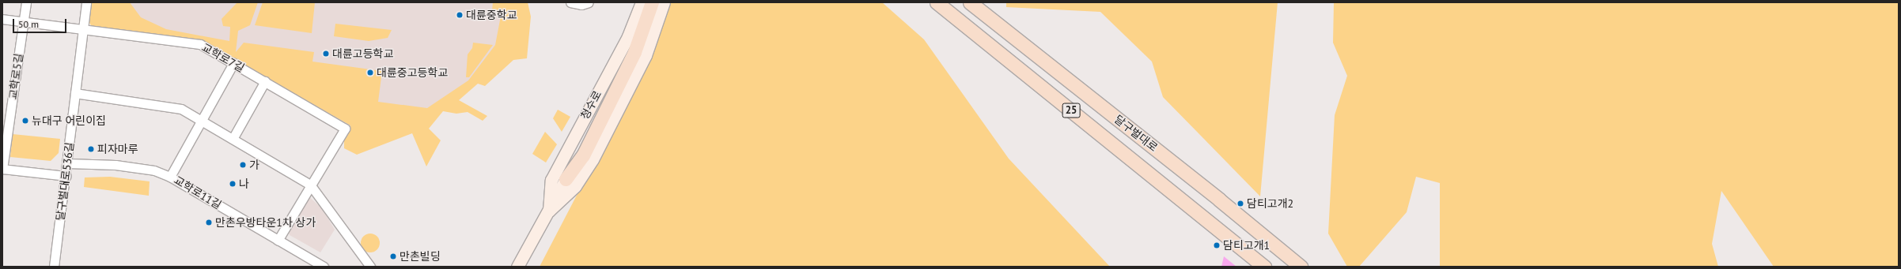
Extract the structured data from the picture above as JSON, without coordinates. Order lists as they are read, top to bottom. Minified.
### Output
{"streets":{"main road":["청수로","25","달구벌대로"],"street":["교학로7길","교학로5길","달구벌대로536길","교학로11길"]},"crossings":[["교학로7길","교학로5길"],["교학로7길","달구벌대로536길"],["교학로7길","교학로11길"],["달구벌대로536길","교학로11길"]],"places":["대륜중학교","대륜고등학교","대륜중고등학교","뉴대구 어린이집","피자마루","가","나","담티고개2","만촌우방타운1차 상가","담티고개1","만촌빌딩"],"scale_bar":"50 m"}
